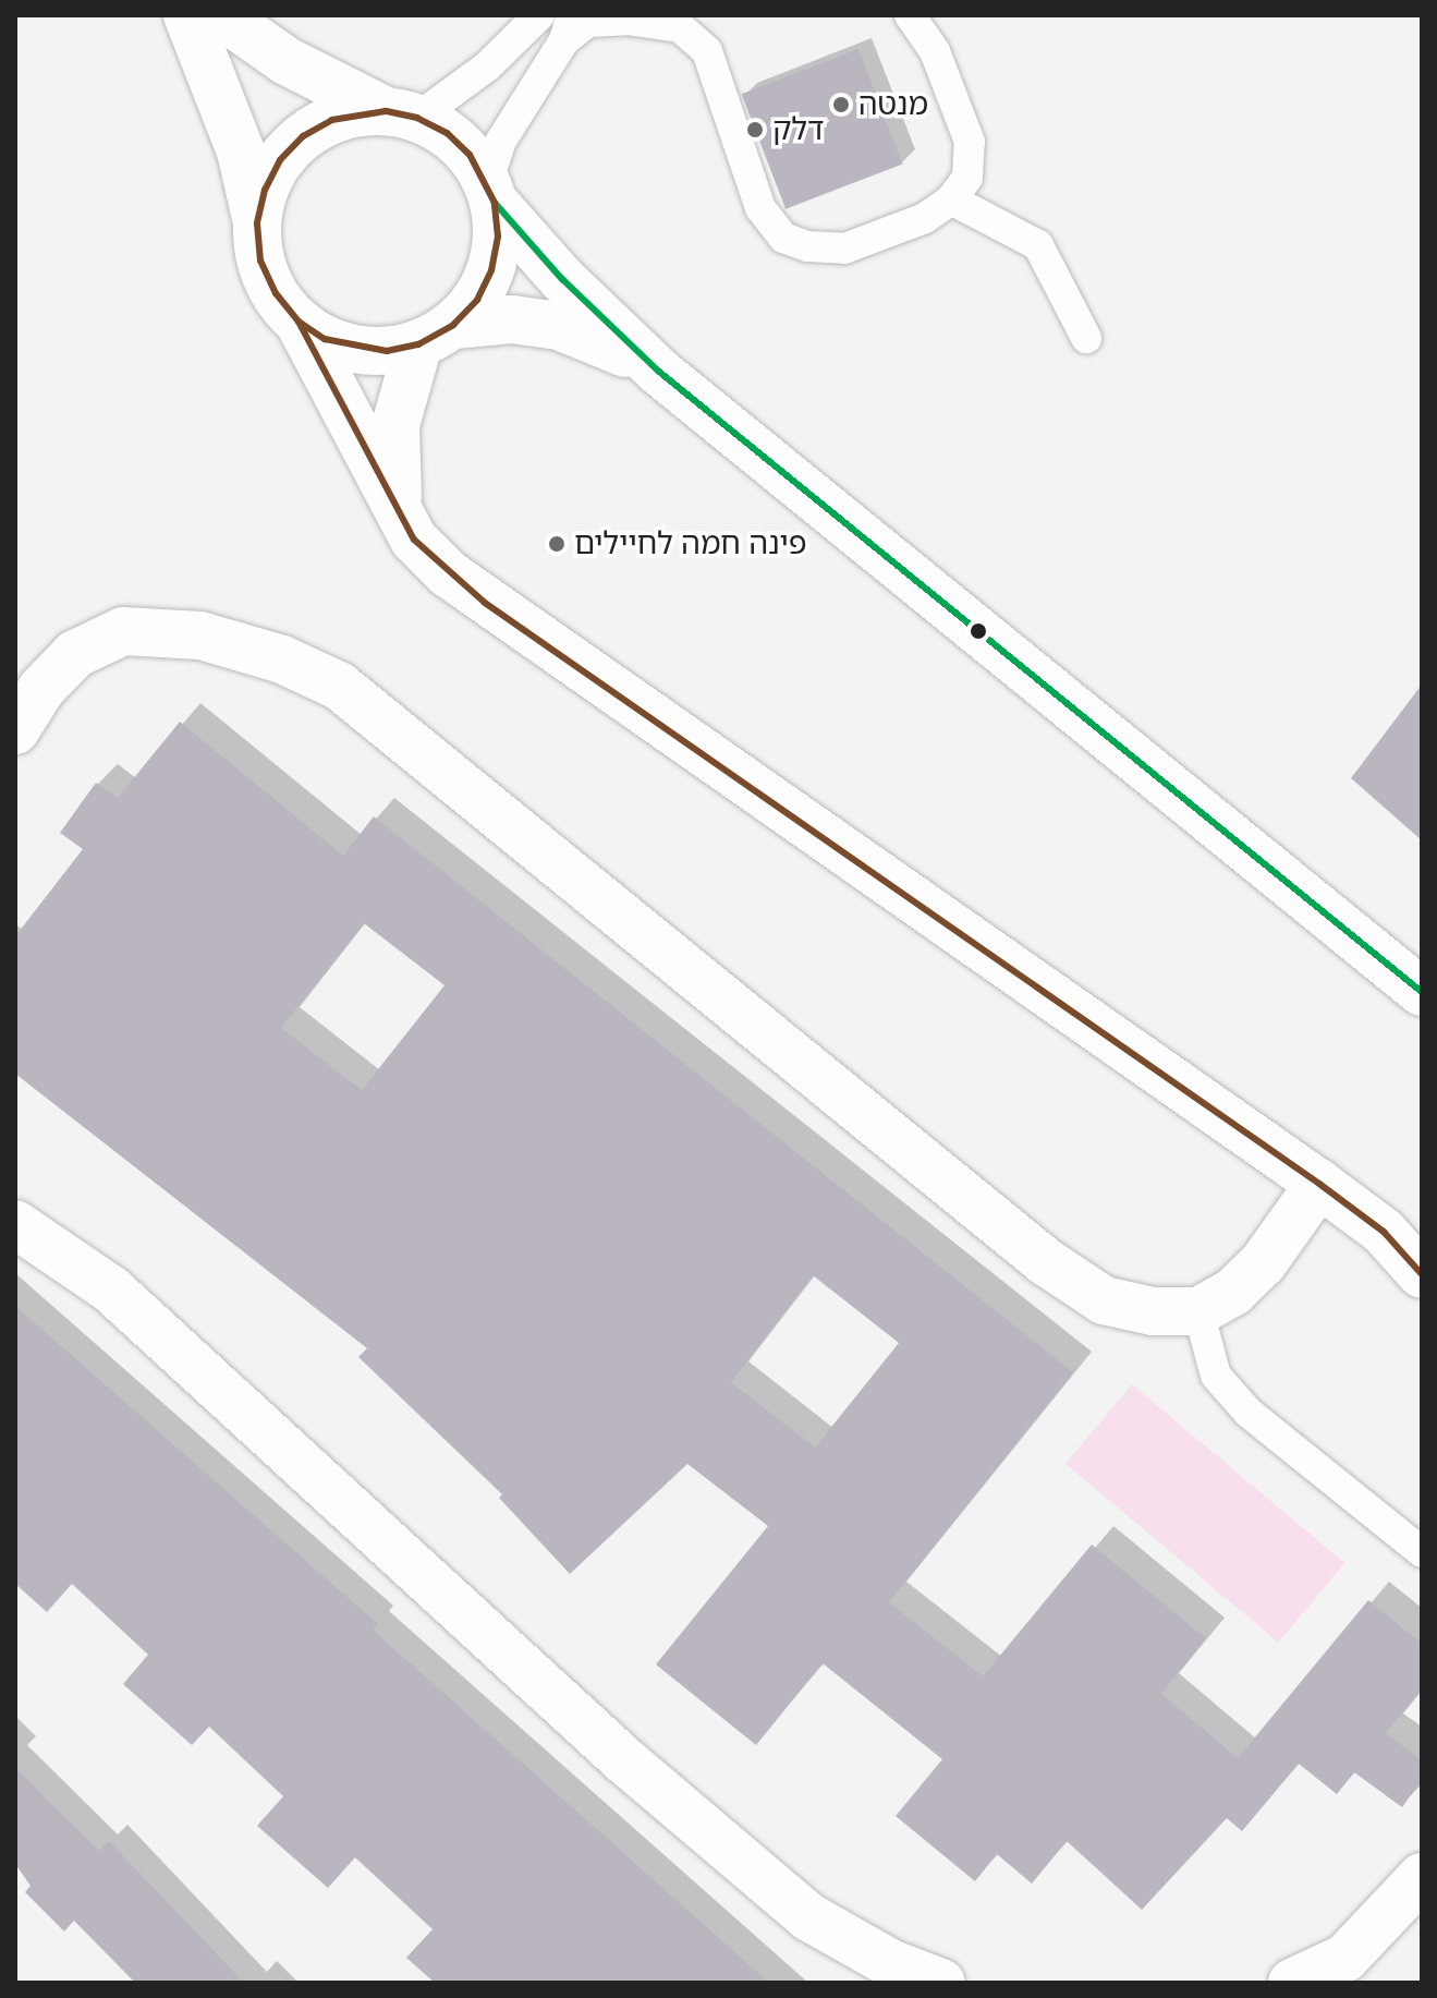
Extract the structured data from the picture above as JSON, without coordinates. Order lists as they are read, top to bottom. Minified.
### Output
{"places":["מנטה","דלק","פינה חמה לחיילים"]}
